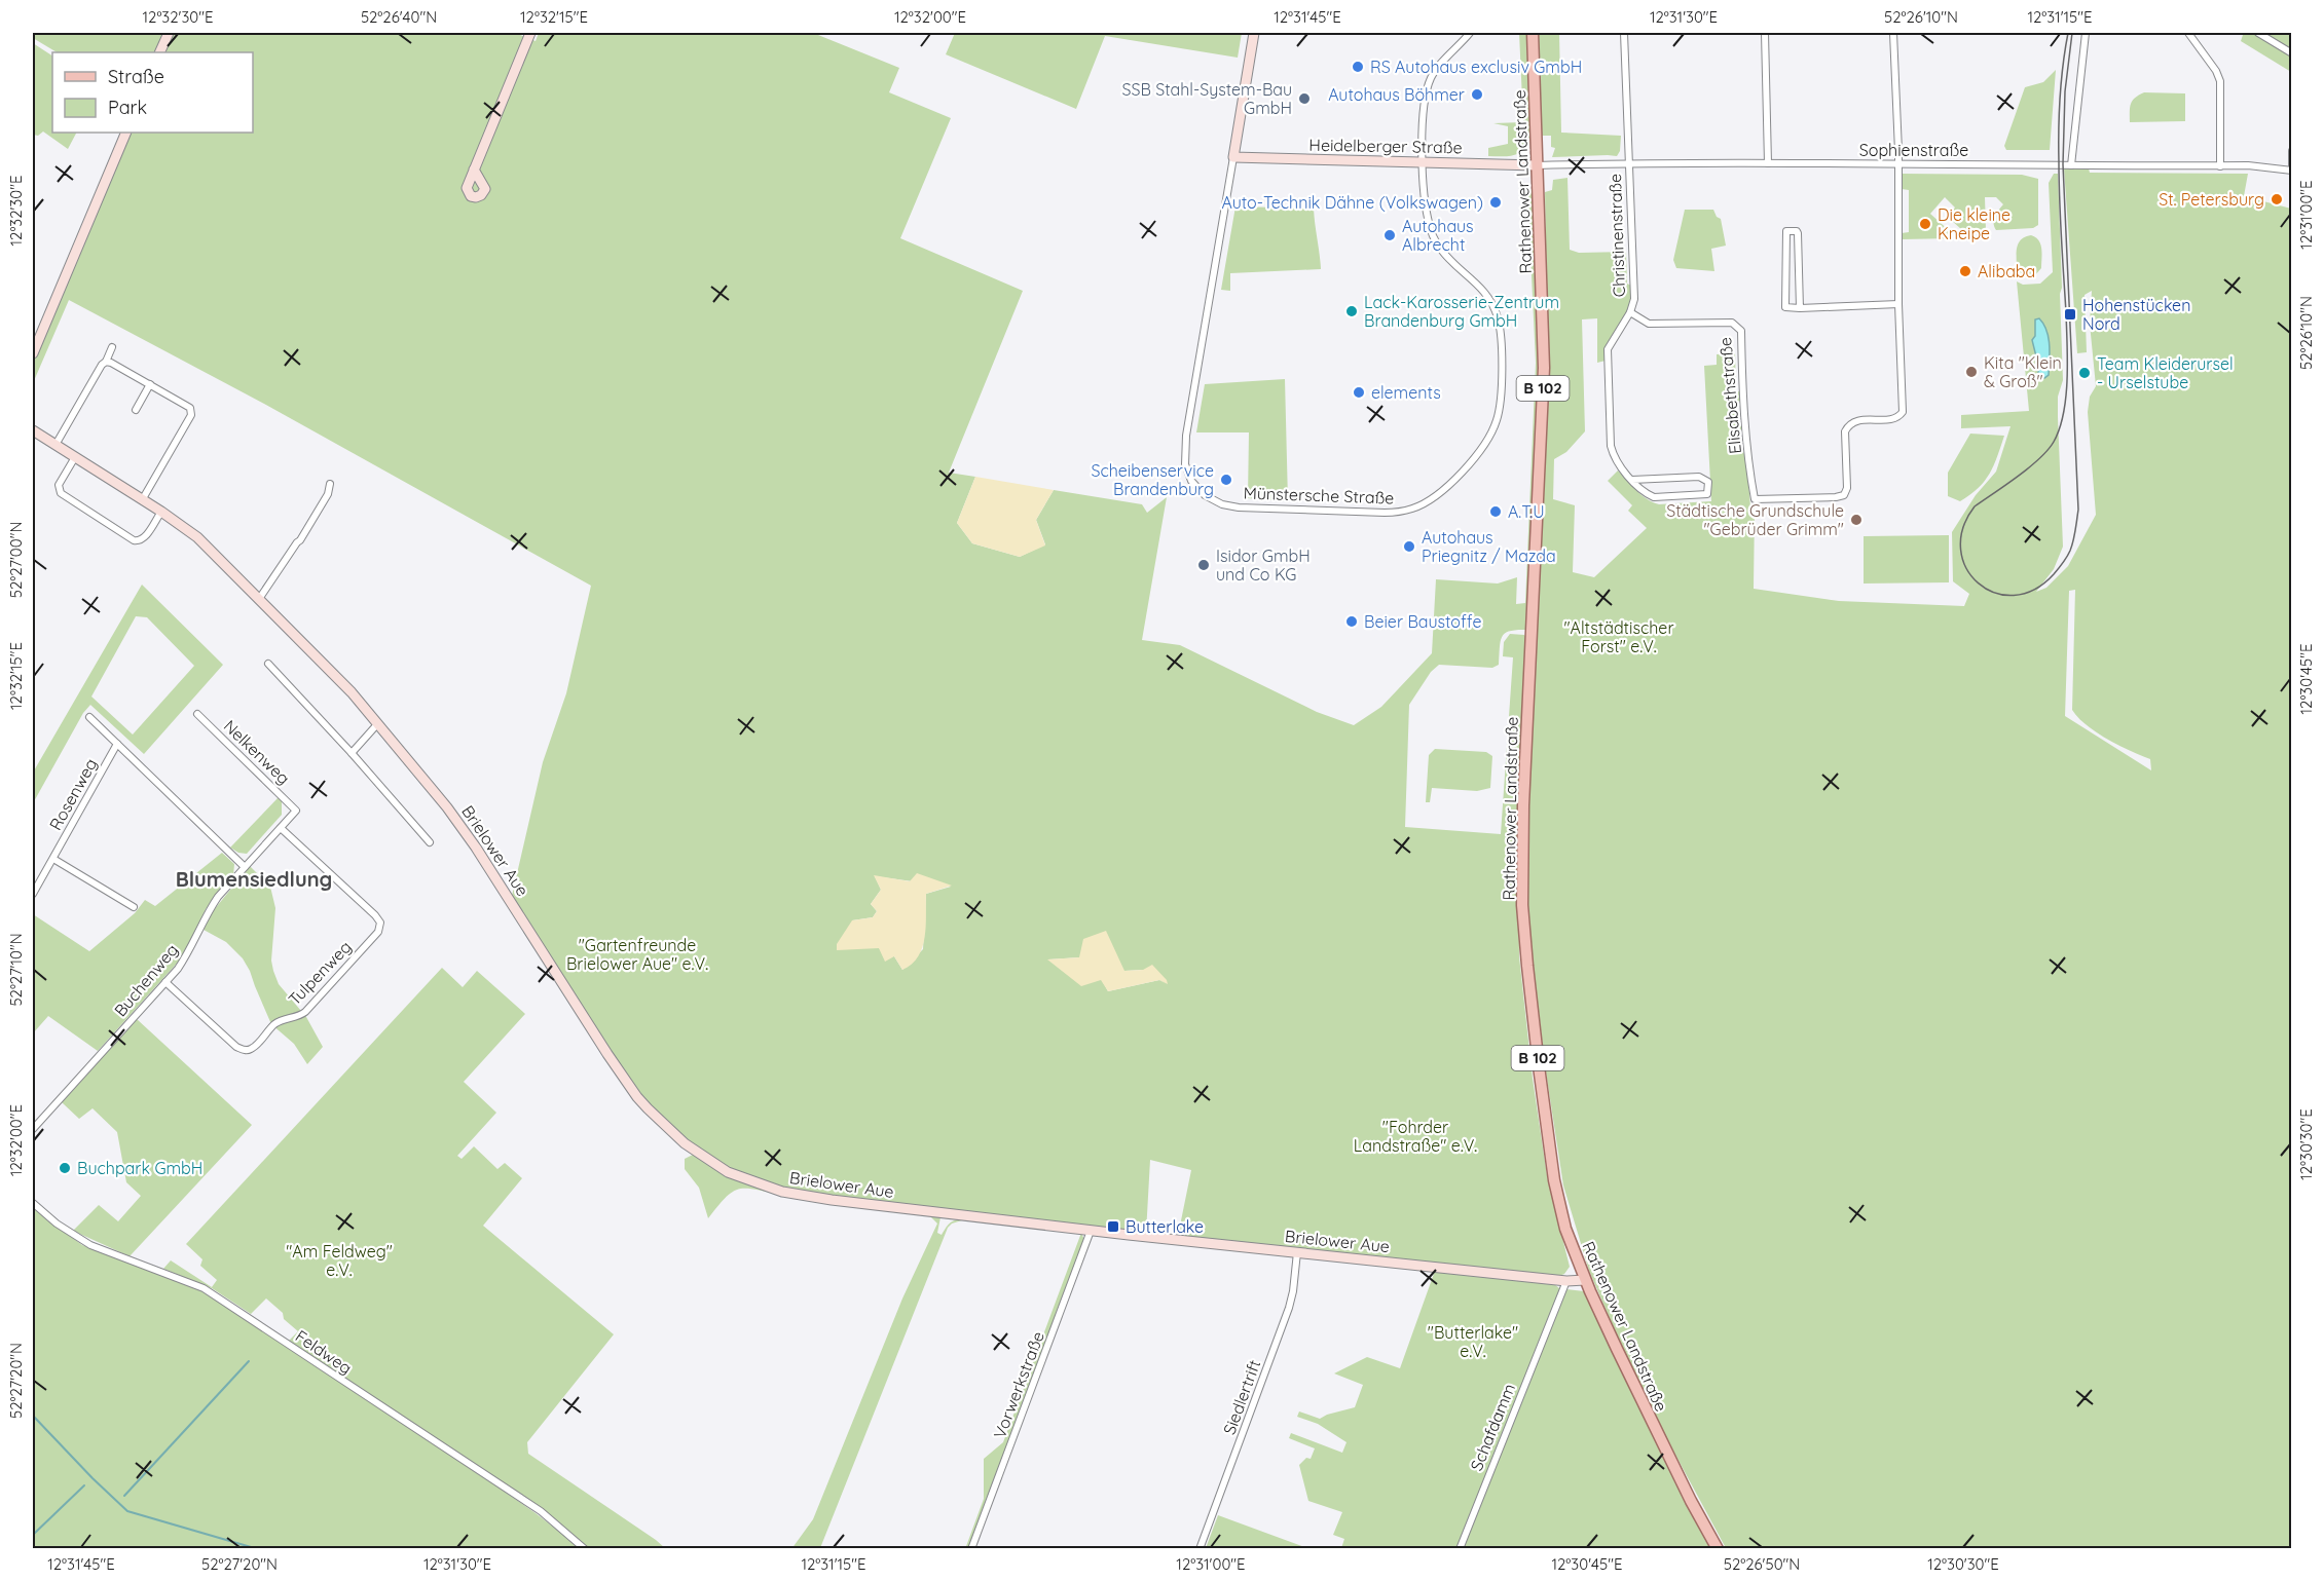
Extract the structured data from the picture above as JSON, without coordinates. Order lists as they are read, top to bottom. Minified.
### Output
{"streets":{"main road":["Rathenower Landstraße","B 102"],"street":["Heidelberger Straße","Sophienstraße","Christinenstraße","Elisabethstraße","Münstersche Straße","Nelkenweg","Rosenweg","Brielower Aue","Tulpenweg","Buchenweg","Feldweg","Vorwerkstraße","Siedlertrift","Schafdamm"]},"crossings":[["Heidelberger Straße","Sophienstraße"],["Heidelberger Straße","Rathenower Landstraße"],["Heidelberger Straße","Münstersche Straße"],["Sophienstraße","Rathenower Landstraße"],["Sophienstraße","Christinenstraße"],["Rathenower Landstraße","Brielower Aue"],["Christinenstraße","Elisabethstraße"],["Nelkenweg","Buchenweg"],["Brielower Aue","Vorwerkstraße"],["Brielower Aue","Siedlertrift"],["Brielower Aue","Schafdamm"],["Tulpenweg","Buchenweg"]],"districts":["Blumensiedlung"],"parks":["\"Altstädtischer Forst\" e.V.","\"Gartenfreunde Brielower Aue\" e.V.","\"Fohrder Landstraße\" e.V.","\"Am Feldweg\" e.V.","\"Butterlake\" e.V."],"places":{"other":["RS Autohaus exclusiv GmbH","Autohaus Böhmer","SSB Stahl-System-Bau GmbH","St. Petersburg","Auto-Technik Dähne (Volkswagen)","Die kleine Kneipe","Autohaus Albrecht","Alibaba","Lack-Karosserie-Zentrum Brandenburg GmbH","Kita \"Klein & Groß\"","Team Kleiderursel - Urselstube","elements","Scheibenservice Brandenburg","A.T.U","Städtische Grundschule \"Gebrüder Grimm\"","Autohaus Priegnitz / Mazda","Isidor GmbH und Co KG","Beier Baustoffe","Buchpark GmbH"],"transit":["Hohenstücken Nord","Butterlake"]},"legend":["Straße","Park"],"coordinates":["12°32'30\"E","52°26'40\"N","12°32'15\"E","12°32'00\"E","12°31'45\"E","12°31'30\"E","52°26'10\"N","12°31'15\"E","12°31'00\"E","52°27'00\"N","12°30'45\"E","52°27'10\"N","12°30'30\"E","52°27'20\"N","52°26'50\"N"]}
